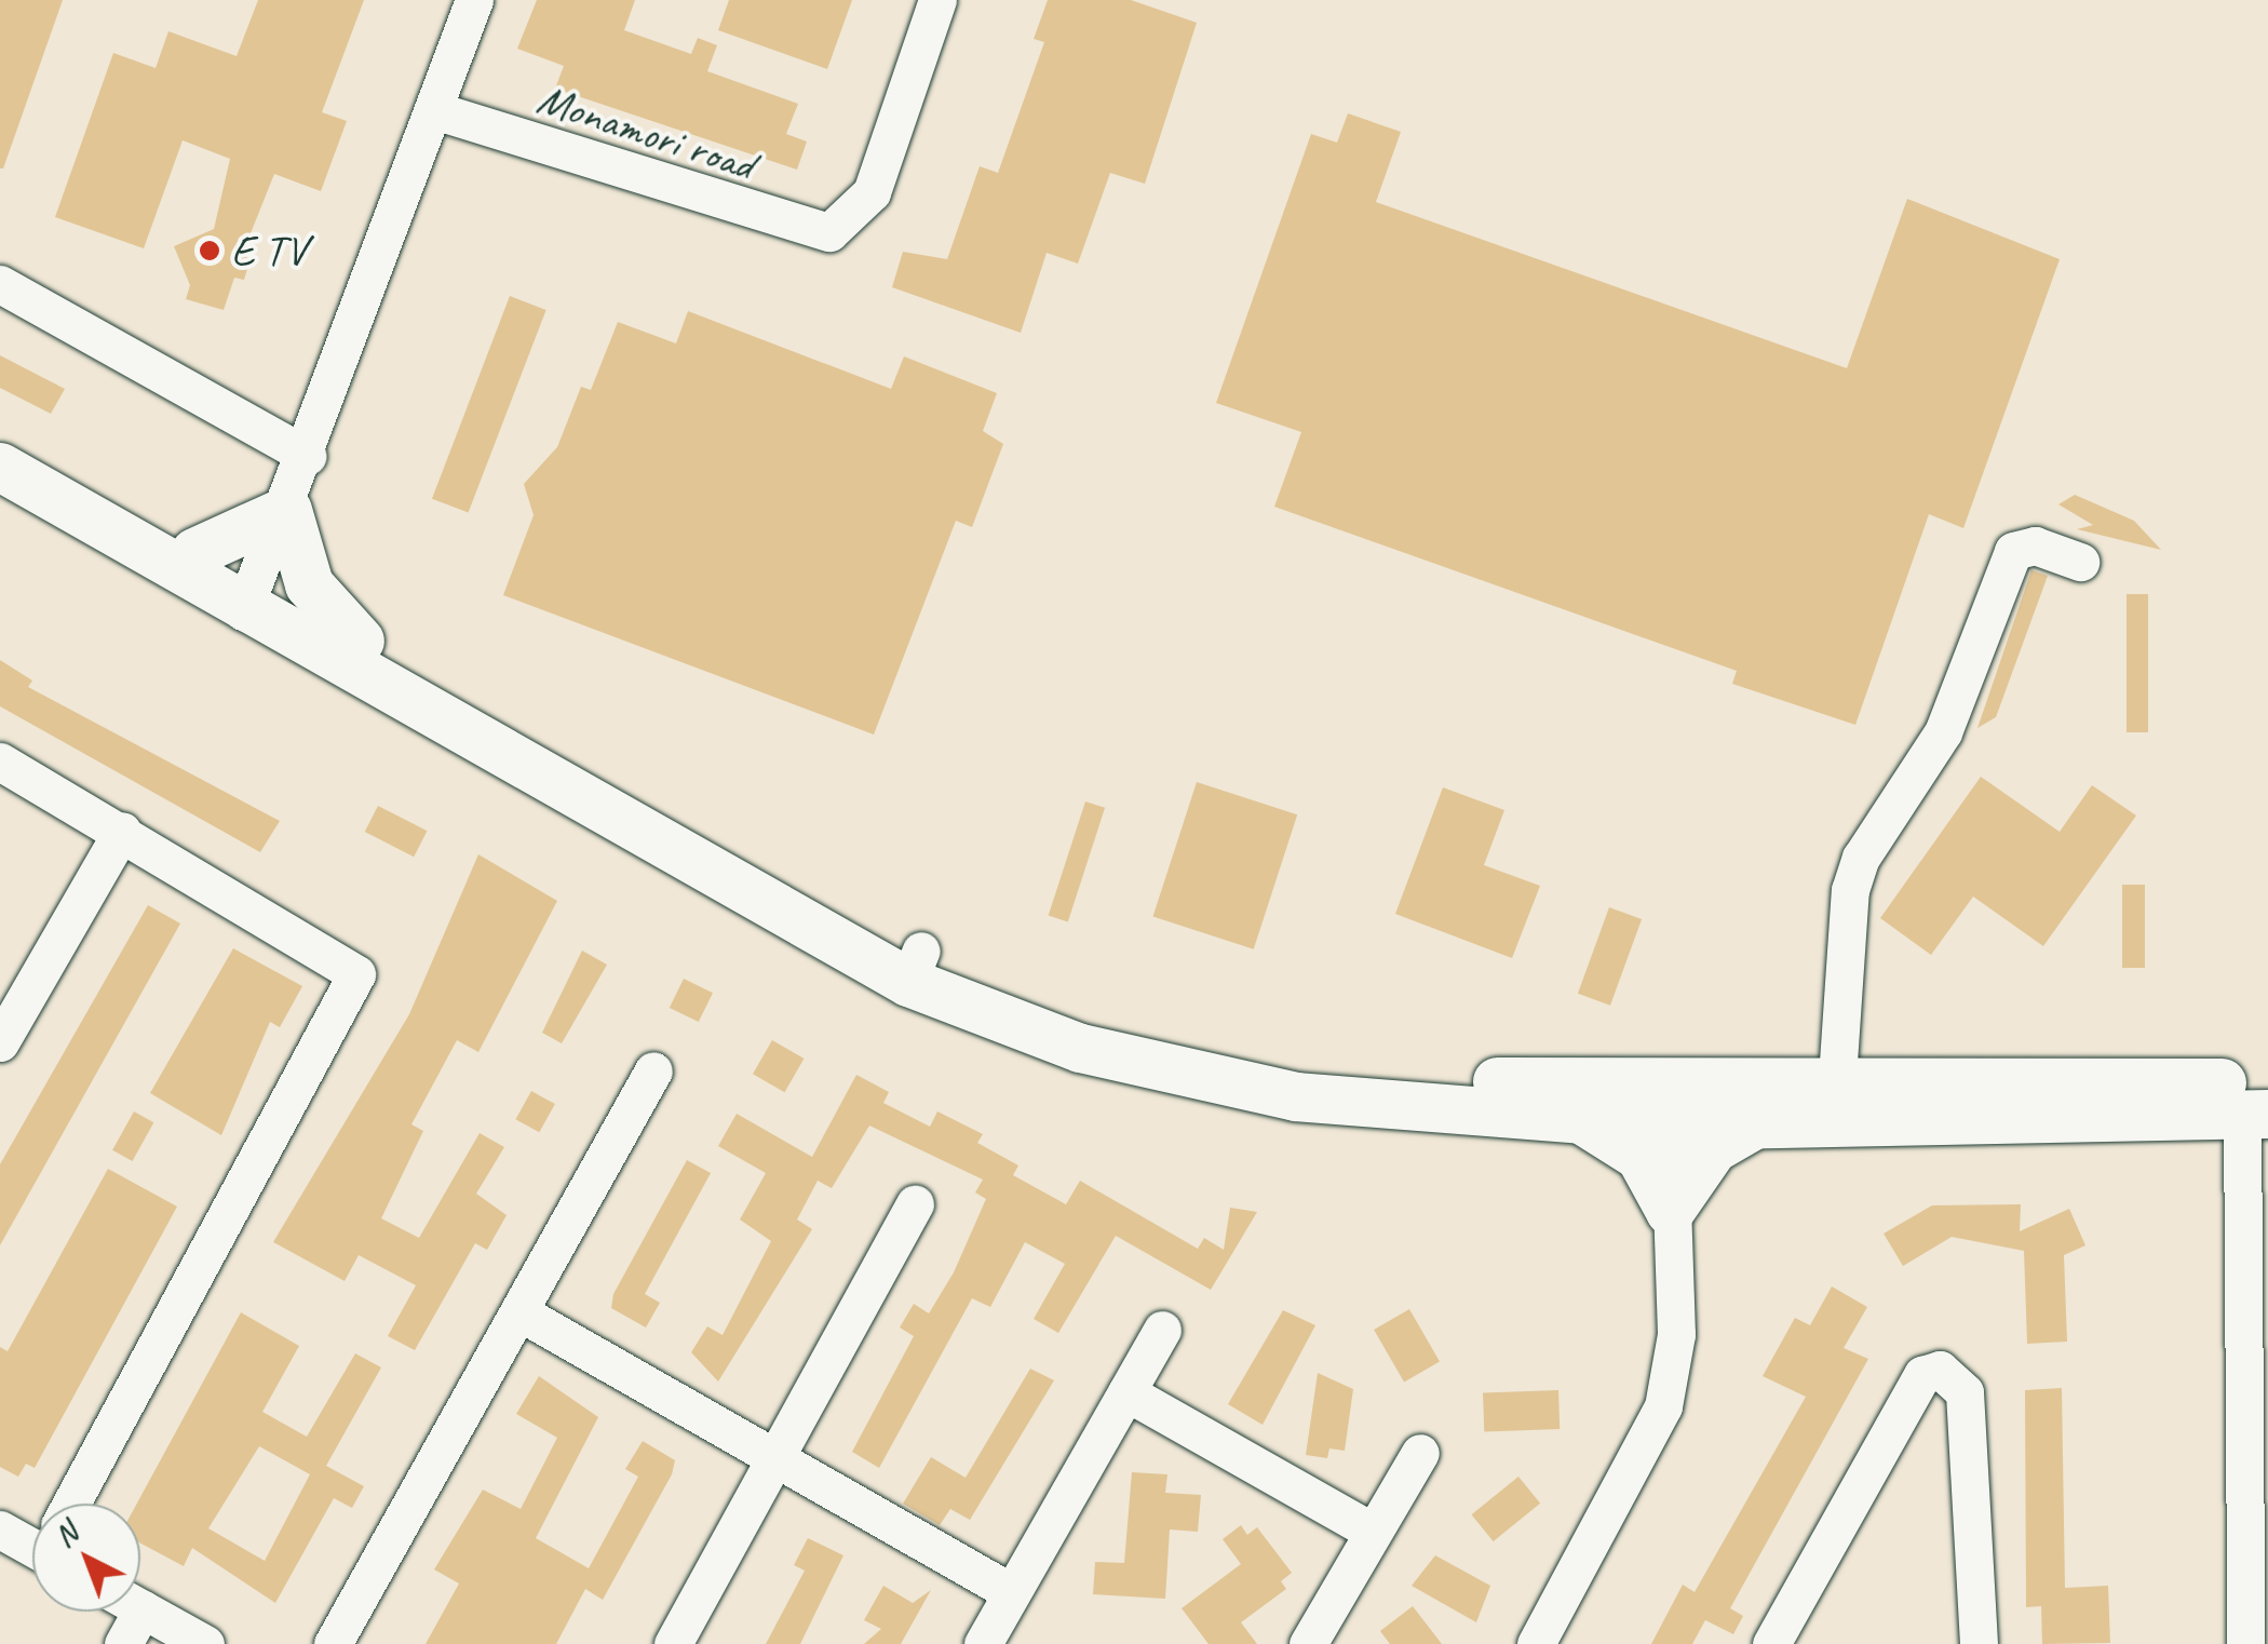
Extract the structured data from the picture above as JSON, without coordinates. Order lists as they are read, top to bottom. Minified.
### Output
{"streets":{"street":["Monamori road"]},"places":["E TV"],"north":"top left"}
